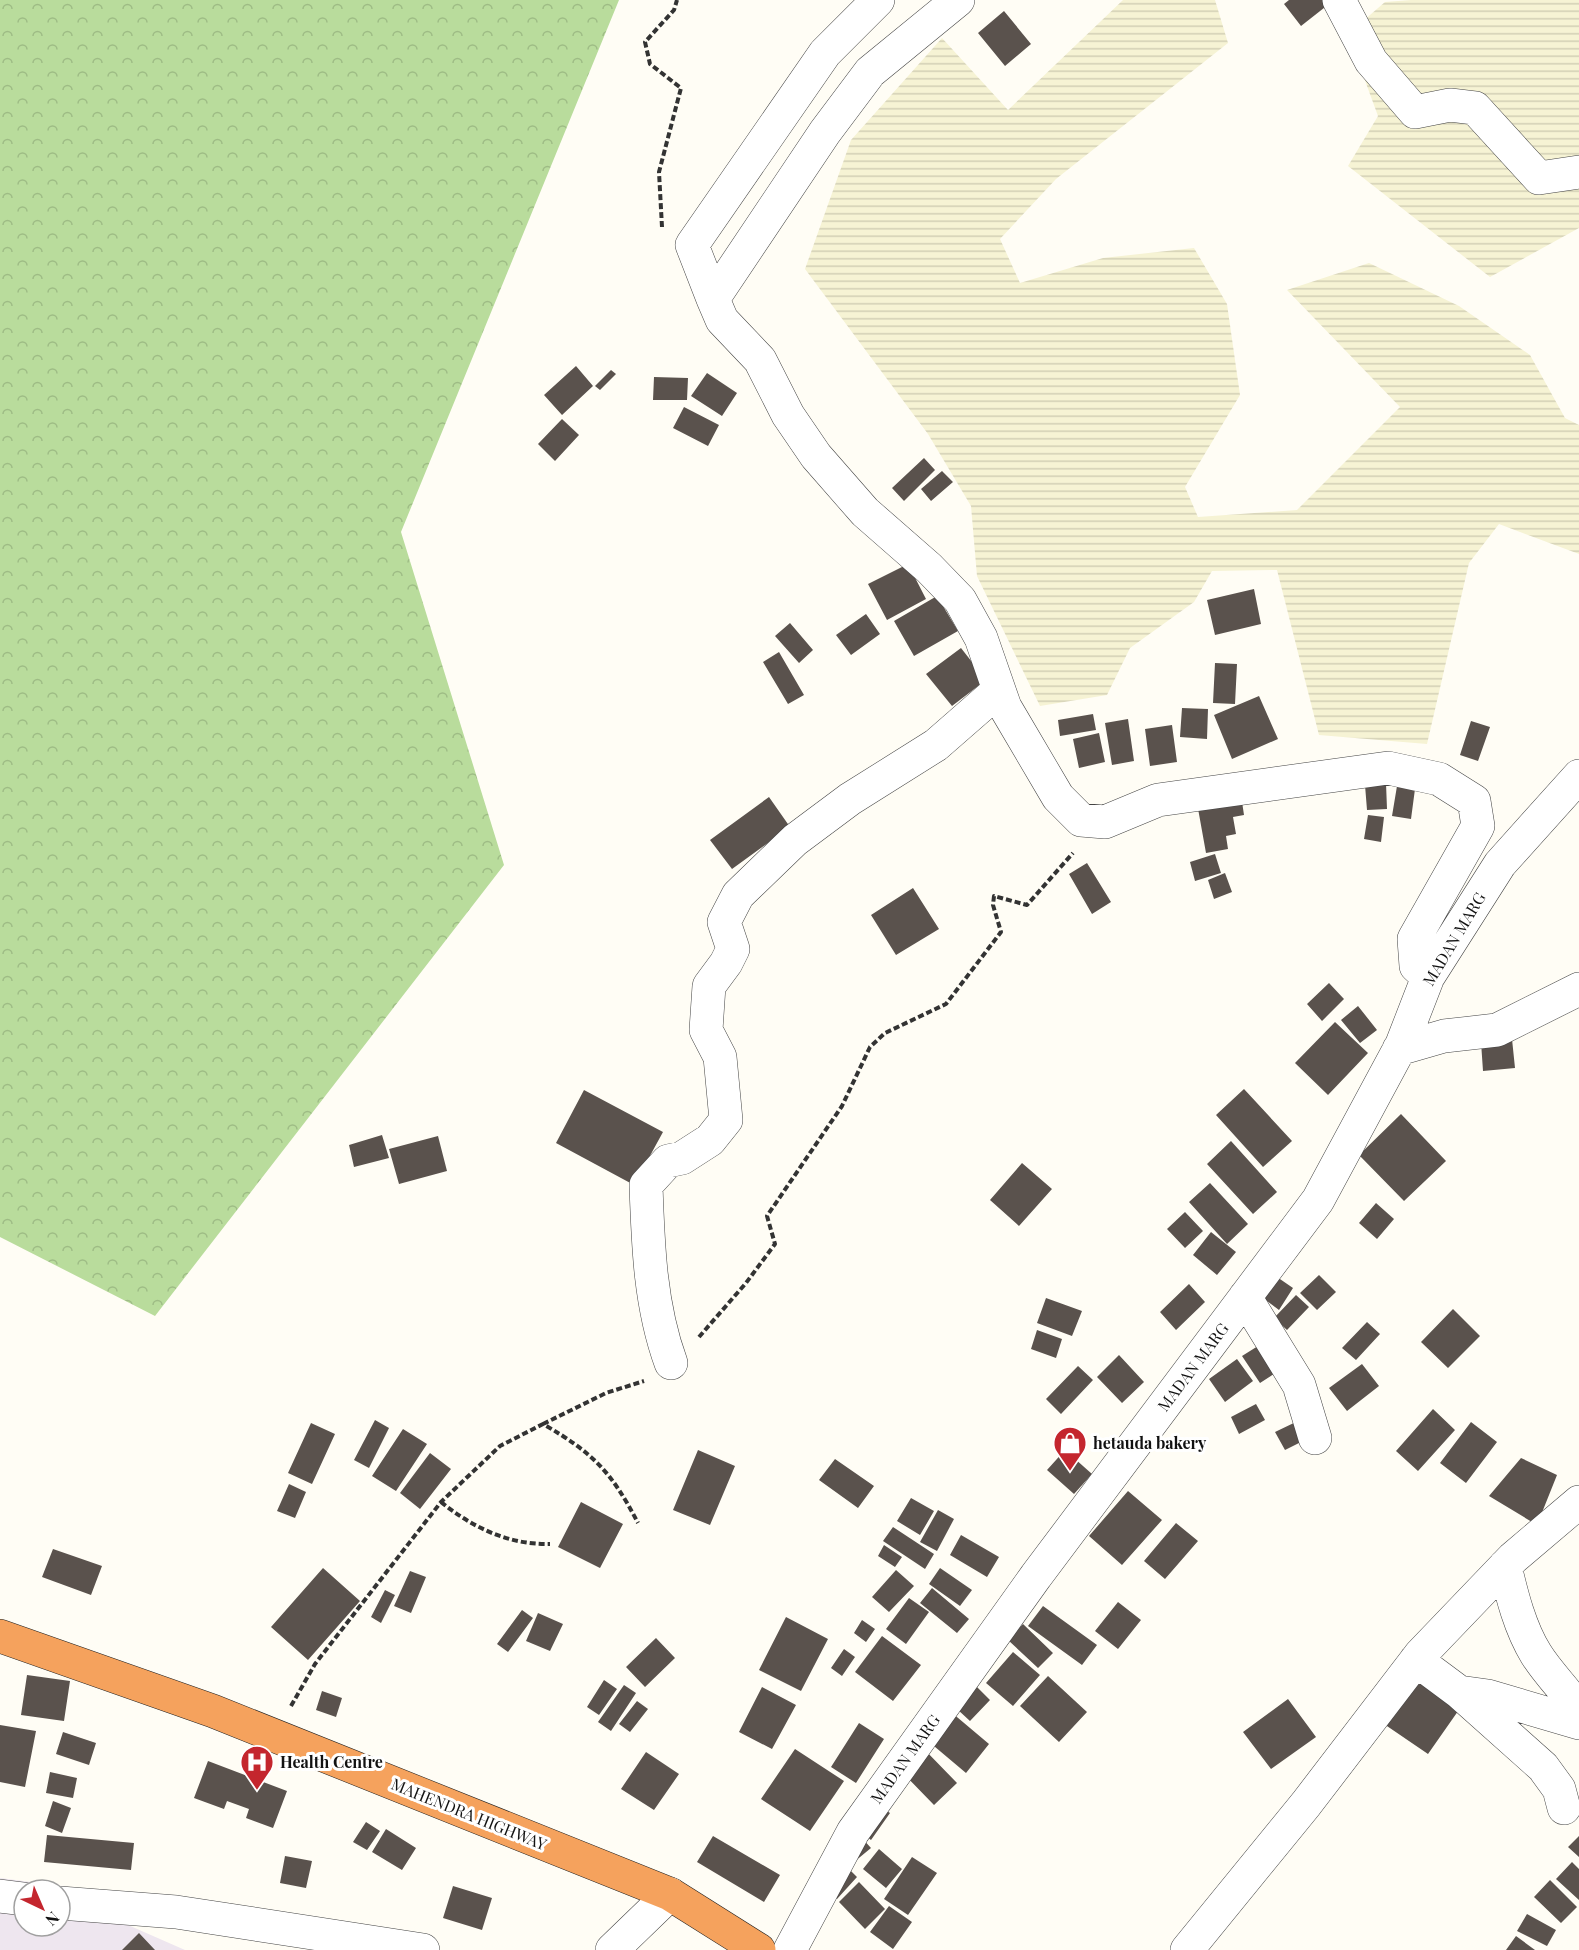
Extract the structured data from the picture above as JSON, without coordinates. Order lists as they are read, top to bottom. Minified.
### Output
{"streets":{"highway":["MAHENDRA HIGHWAY"],"street":["MADAN MARG"]},"places":{"shop":["hetauda bakery"],"hospital":["Health Centre"]},"north":"bottom right"}
